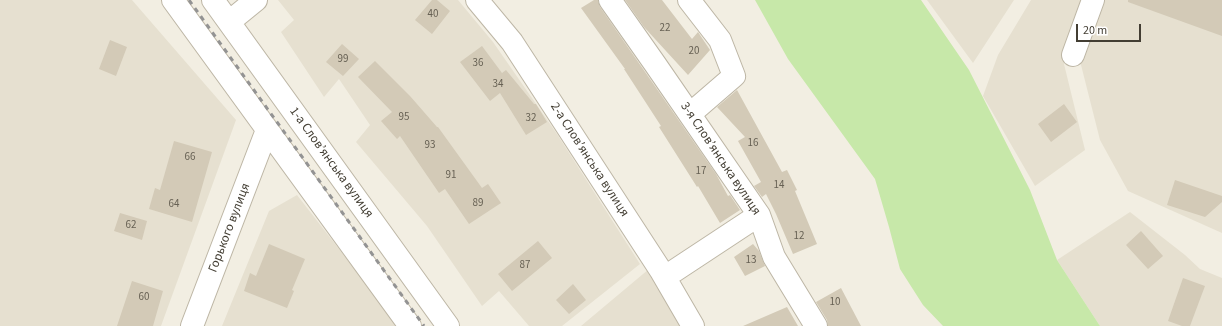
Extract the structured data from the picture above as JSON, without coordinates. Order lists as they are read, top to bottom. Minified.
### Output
{"streets":{"street":["3-я Слов’янська вулиця","2-а Слов’янська вулиця","1-а Слов’янська вулиця","Горького вулиця"]},"house_numbers":["40","22","20","99","36","34","95","32","16","93","66","17","91","14","89","64","62","12","13","87","60","10"],"scale_bar":"20 m"}
